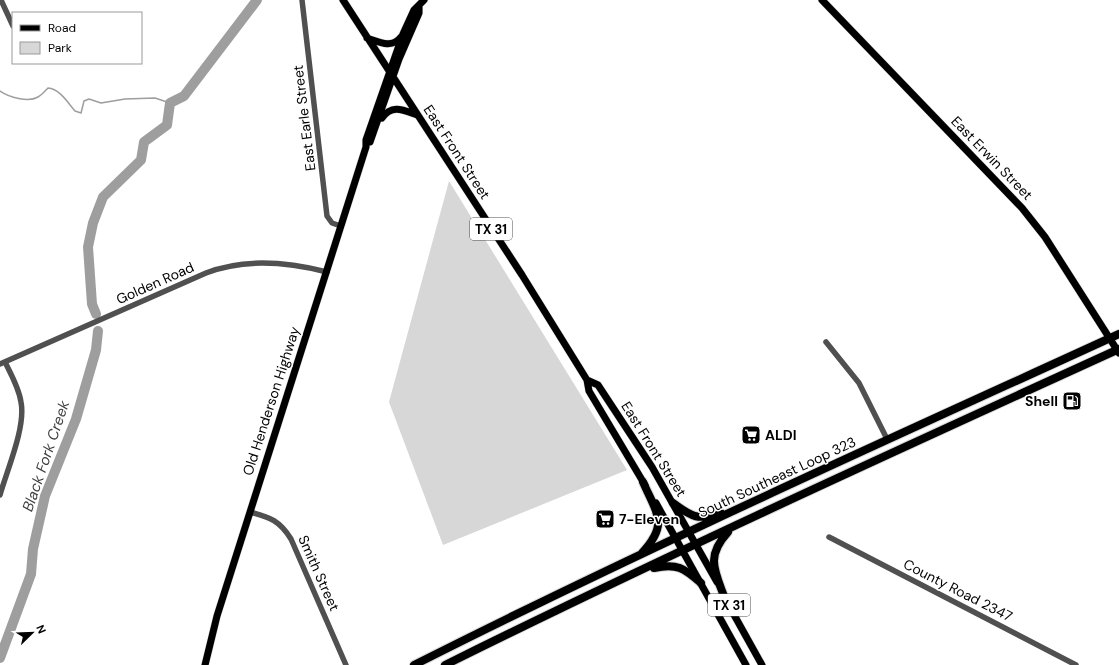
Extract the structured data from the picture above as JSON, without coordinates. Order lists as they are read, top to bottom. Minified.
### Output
{"streets":{"highway":["South Southeast Loop 323"],"main road":["East Front Street","East Erwin Street","TX 31","Old Henderson Highway"],"street":["East Earle Street","Golden Road","Smith Street","County Road 2347"]},"crossings":[["East Earle Street","Old Henderson Highway"],["East Front Street","Old Henderson Highway"],["East Front Street","South Southeast Loop 323"],["East Erwin Street","South Southeast Loop 323"],["Golden Road","Old Henderson Highway"],["Old Henderson Highway","Smith Street"]],"water":["Black Fork Creek"],"places":{"fuel station":["Shell"],"supermarket":["ALDI","7-Eleven"]},"legend":["Road","Park"],"north":"top right"}
